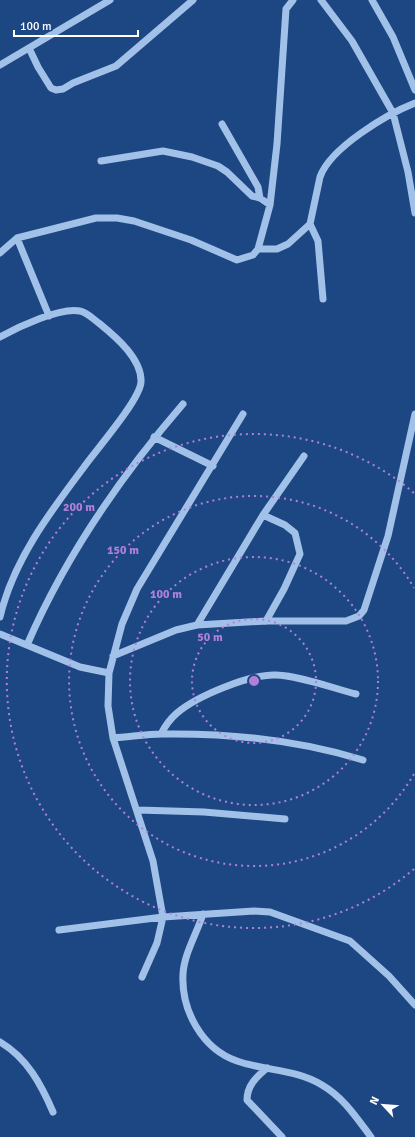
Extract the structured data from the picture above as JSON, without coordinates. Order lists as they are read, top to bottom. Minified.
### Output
{"scale_bar":"100 m","north":"top left","rings":["200 m","150 m","100 m","50 m"]}
